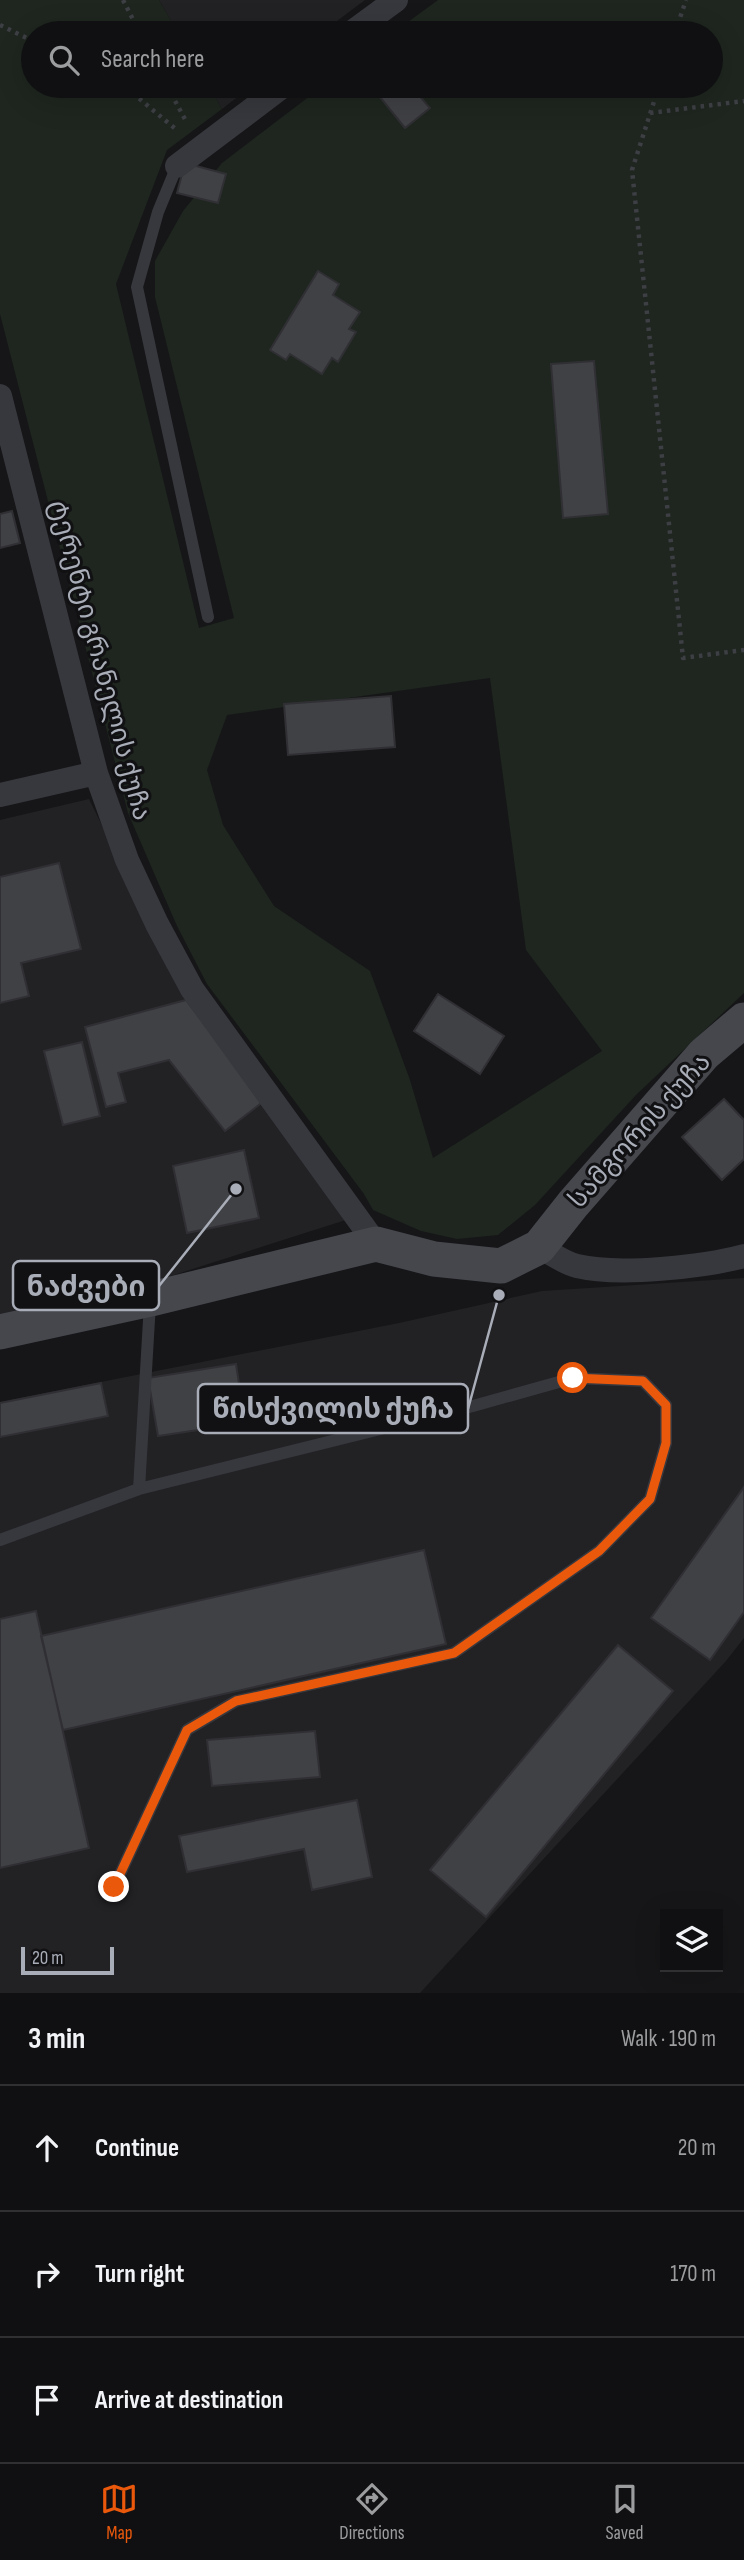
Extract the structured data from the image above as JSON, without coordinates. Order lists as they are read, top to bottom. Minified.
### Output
{"streets":{"street":["ტერენტი გრანელის ქუჩა","სამგორის ქუჩა"]},"crossings":[["ტერენტი გრანელის ქუჩა","სამგორის ქუჩა"]],"places":["ნაძვები","წისქვილის ქუჩა"],"scale_bar":"20 m","page":{"search":"Search here","scale":"20 m","heading":["3 min","Walk · 190 m"],"list":[["Continue","20 m"],["Turn right","170 m"],"Arrive at destination"],"nav":["Map","Directions","Saved"]}}
